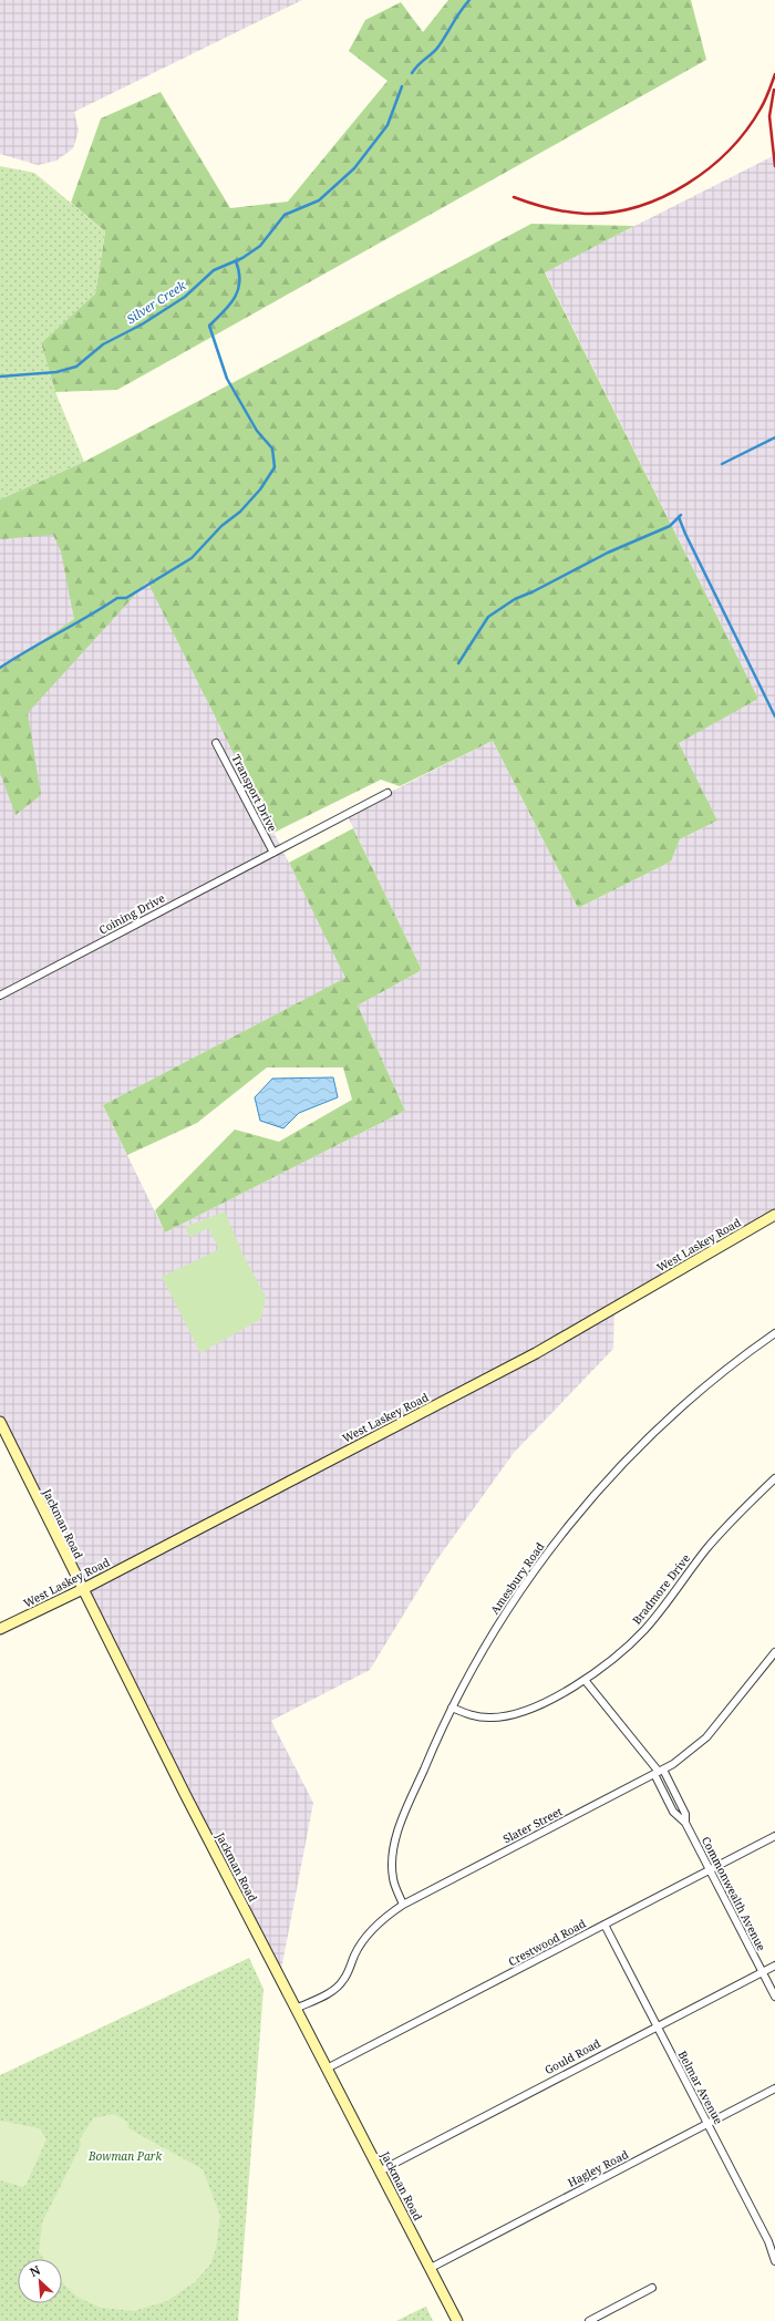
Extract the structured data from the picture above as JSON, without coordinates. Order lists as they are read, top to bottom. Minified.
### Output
{"streets":{"main road":["West Laskey Road","Jackman Road"],"street":["Transport Drive","Coining Drive","Amesbury Road","Bradmore Drive","Slater Street","Commonwealth Avenue","Crestwood Road","Gould Road","Belmar Avenue","Hagley Road"]},"crossings":[["Transport Drive","Coining Drive"],["West Laskey Road","Jackman Road"],["Jackman Road","Slater Street"],["Jackman Road","Crestwood Road"],["Jackman Road","Gould Road"],["Jackman Road","Hagley Road"],["Amesbury Road","Bradmore Drive"],["Amesbury Road","Slater Street"],["Bradmore Drive","Commonwealth Avenue"],["Slater Street","Commonwealth Avenue"],["Commonwealth Avenue","Crestwood Road"],["Commonwealth Avenue","Gould Road"],["Crestwood Road","Belmar Avenue"],["Gould Road","Belmar Avenue"],["Belmar Avenue","Hagley Road"]],"water":["Silver Creek"],"parks":["Bowman Park"],"north":"top left"}
